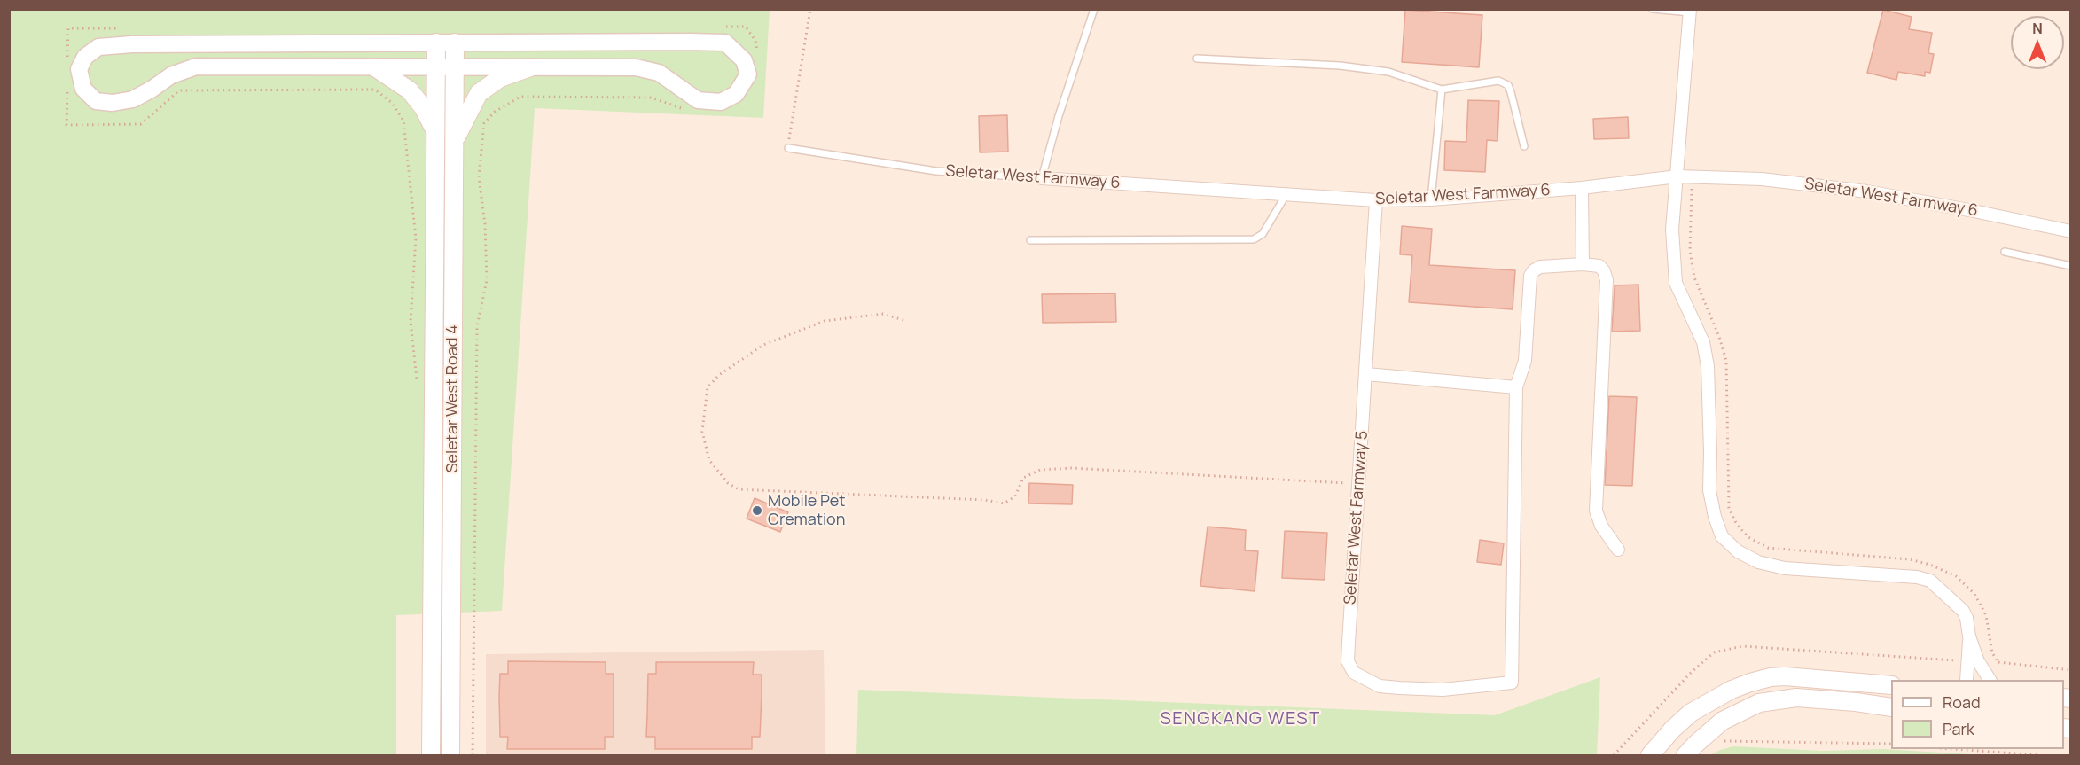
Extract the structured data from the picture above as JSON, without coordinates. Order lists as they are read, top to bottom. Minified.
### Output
{"streets":{"main road":["Seletar West Road 4"],"street":["Seletar West Farmway 6","Seletar West Farmway 5"]},"crossings":[["Seletar West Farmway 6","Seletar West Farmway 5"]],"districts":["SENGKANG WEST"],"places":["Mobile Pet Cremation"],"legend":["Road","Park"],"north":"top"}
